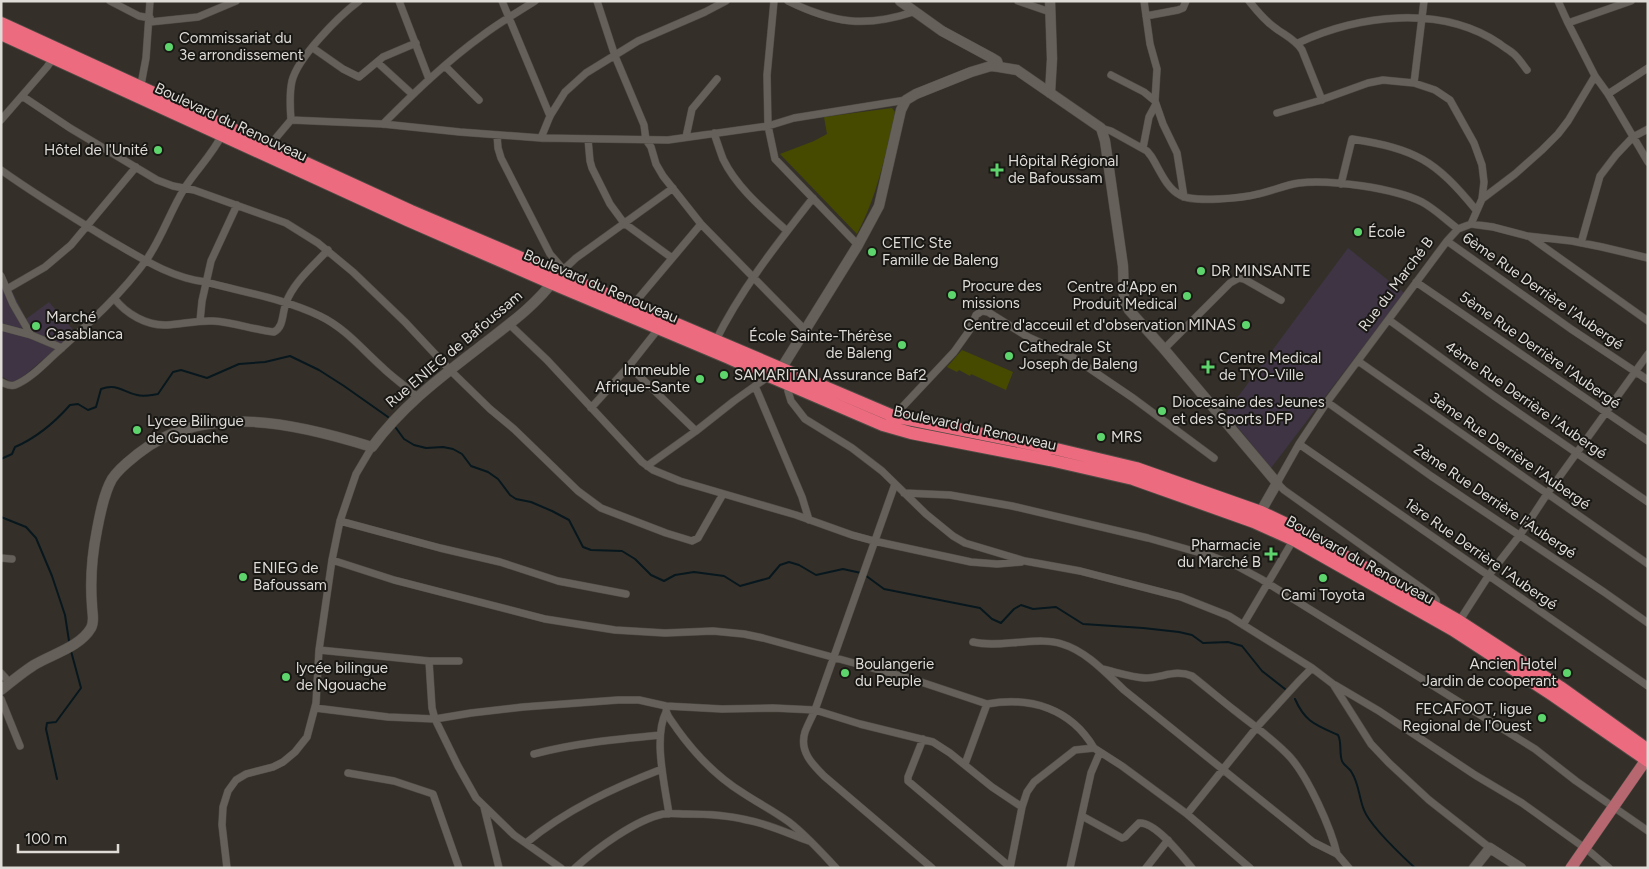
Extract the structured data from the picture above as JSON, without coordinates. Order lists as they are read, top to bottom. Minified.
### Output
{"streets":{"highway":["Boulevard du Renouveau"],"street":["Rue du Marché B","6ème Rue Derrière l'Aubergé","Rue ENIEG de Bafoussam","5ème Rue Derrière l'Aubergé","4ème Rue Derrière l'Aubergé","3ème Rue Derrière l'Aubergé","2ème Rue Derrière l'Aubergé","1ère Rue Derrière l'Aubergé"]},"crossings":[["Boulevard du Renouveau","Rue du Marché B"],["Boulevard du Renouveau","Rue ENIEG de Bafoussam"],["Rue du Marché B","6ème Rue Derrière l'Aubergé"],["Rue du Marché B","5ème Rue Derrière l'Aubergé"],["Rue du Marché B","4ème Rue Derrière l'Aubergé"],["Rue du Marché B","3ème Rue Derrière l'Aubergé"],["Rue du Marché B","2ème Rue Derrière l'Aubergé"],["Rue du Marché B","1ère Rue Derrière l'Aubergé"]],"places":{"other":["Commissariat du 3e arrondissement","Hôtel de l'Unité","École","CETIC Ste Famille de Baleng","DR MINSANTE","Procure des missions","Centre d'App en Produit Medical","Centre d'acceuil et d'observation MINAS","Marché Casablanca","École Sainte-Thérèse de Baleng","Cathedrale St Joseph de Baleng","SAMARITAN Assurance Baf2","Immeuble Afrique-Sante","Diocesaine des Jeunes et des Sports DFP","Lycee Bilingue de Gouache","MRS","ENIEG de Bafoussam","Cami Toyota","Boulangerie du Peuple","Ancien Hotel Jardin de cooperant","lycée bilingue de Ngouache","FECAFOOT, ligue Regional de l'Ouest"],"health":["Hôpital Régional de Bafoussam","Centre Medical de TYO-Ville","Pharmacie du Marché B"]},"scale_bar":"100 m"}
